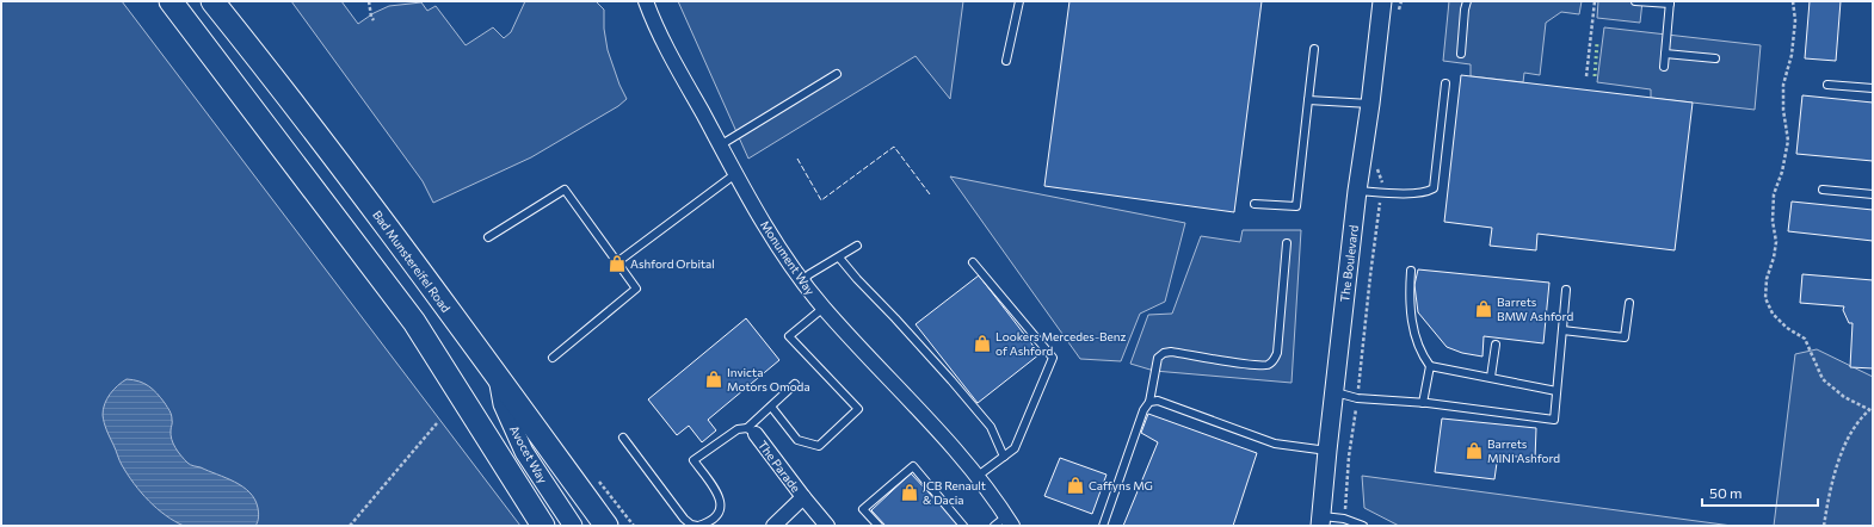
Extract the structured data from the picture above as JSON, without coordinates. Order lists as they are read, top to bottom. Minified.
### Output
{"streets":{"highway":["Bad Munstereifel Road"],"street":["Monument Way","The Boulevard","Avocet Way","The Parade"]},"crossings":[["Bad Munstereifel Road","Avocet Way"]],"places":{"shop":["Ashford Orbital","Barrets BMW Ashford","Lookers Mercedes-Benz of Ashford","Invicta Motors Omoda","Barrets MINI Ashford","Caffyns MG","JCB Renault & Dacia"]},"scale_bar":"50 m"}
